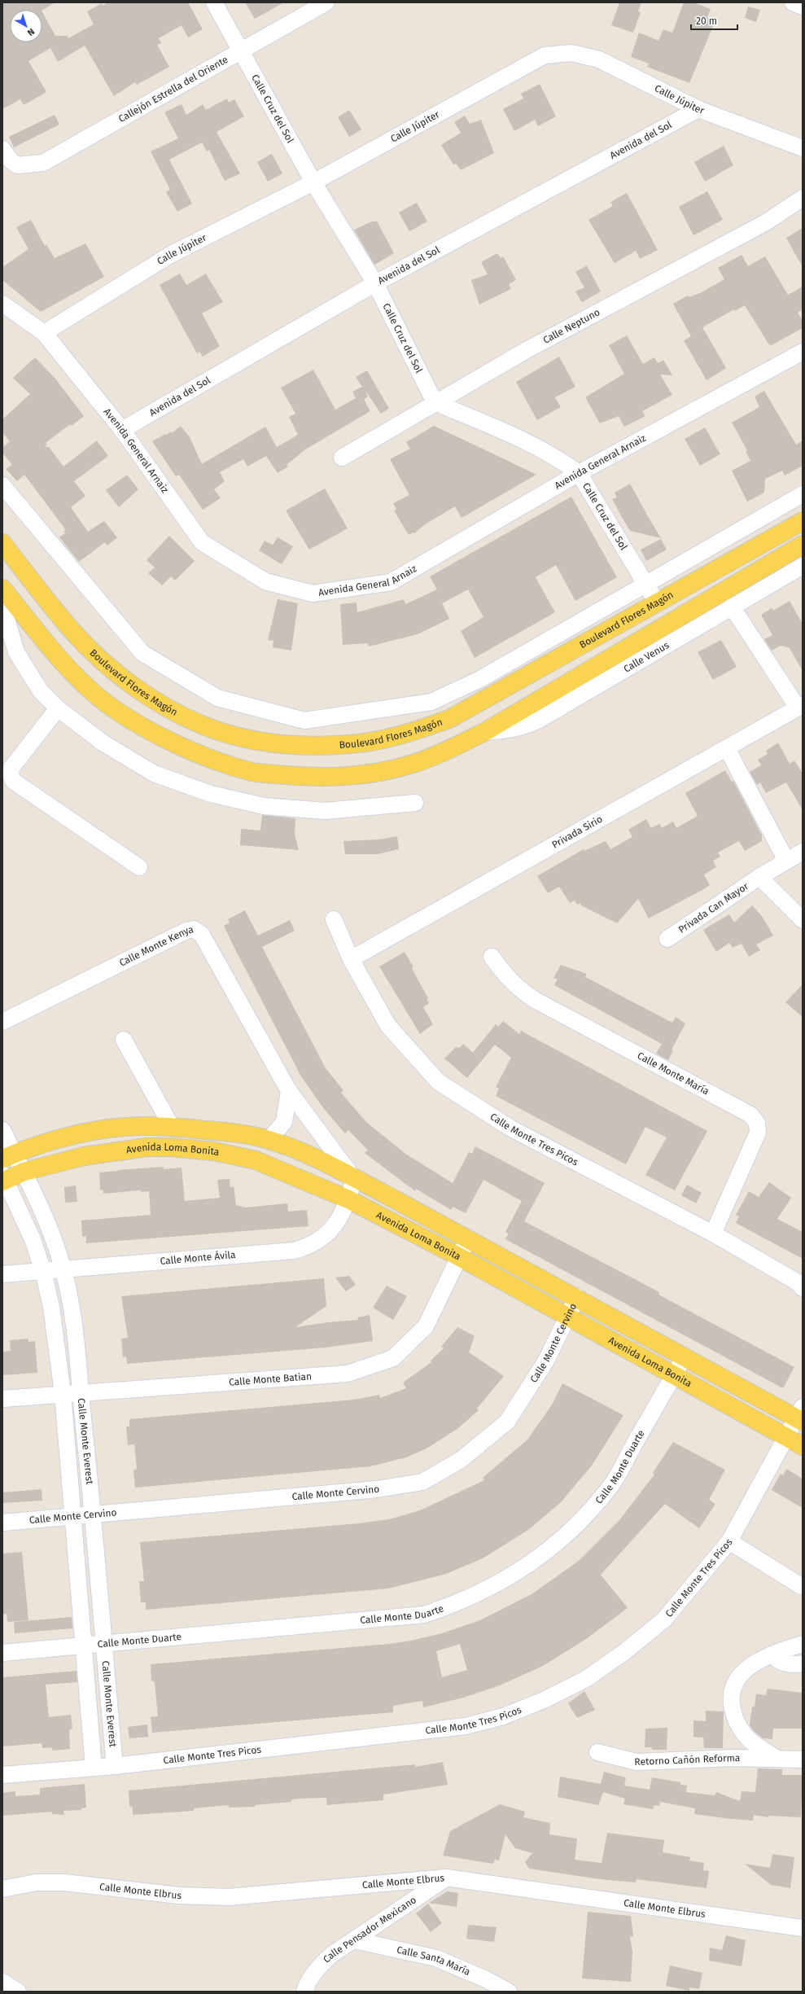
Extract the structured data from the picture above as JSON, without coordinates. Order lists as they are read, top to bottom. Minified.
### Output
{"streets":{"main road":["Boulevard Flores Magón","Avenida Loma Bonita"],"street":["Callejón Estrella del Oriente","Calle Júpiter","Calle Cruz del Sol","Avenida del Sol","Calle Neptuno","Avenida General Arnaiz","Calle Venus","Privada Sirio","Privada Can Mayor","Calle Monte Kenya","Calle Monte María","Calle Monte Tres Picos","Calle Monte Ávila","Calle Monte Cervino","Calle Monte Batian","Calle Monte Everest","Calle Monte Duarte","Retorno Cañón Reforma","Calle Monte Elbrus","Calle Pensador Mexicano","Calle Santa María"]},"crossings":[["Callejón Estrella del Oriente","Calle Cruz del Sol"],["Calle Júpiter","Calle Cruz del Sol"],["Calle Júpiter","Avenida del Sol"],["Calle Júpiter","Avenida General Arnaiz"],["Calle Cruz del Sol","Avenida del Sol"],["Calle Cruz del Sol","Calle Neptuno"],["Calle Cruz del Sol","Avenida General Arnaiz"],["Calle Cruz del Sol","Boulevard Flores Magón"],["Avenida del Sol","Avenida General Arnaiz"],["Privada Sirio","Calle Monte Tres Picos"],["Calle Monte Kenya","Avenida Loma Bonita"],["Calle Monte Kenya","Calle Monte Ávila"],["Calle Monte María","Calle Monte Tres Picos"],["Calle Monte Tres Picos","Avenida Loma Bonita"],["Calle Monte Tres Picos","Calle Monte Everest"],["Avenida Loma Bonita","Calle Monte Ávila"],["Avenida Loma Bonita","Calle Monte Cervino"],["Avenida Loma Bonita","Calle Monte Batian"],["Avenida Loma Bonita","Calle Monte Everest"],["Avenida Loma Bonita","Calle Monte Duarte"],["Calle Monte Ávila","Calle Monte Everest"],["Calle Monte Cervino","Calle Monte Everest"],["Calle Monte Batian","Calle Monte Everest"],["Calle Monte Everest","Calle Monte Duarte"],["Calle Monte Elbrus","Calle Pensador Mexicano"],["Calle Pensador Mexicano","Calle Santa María"]],"scale_bar":"20 m","north":"bottom right"}
